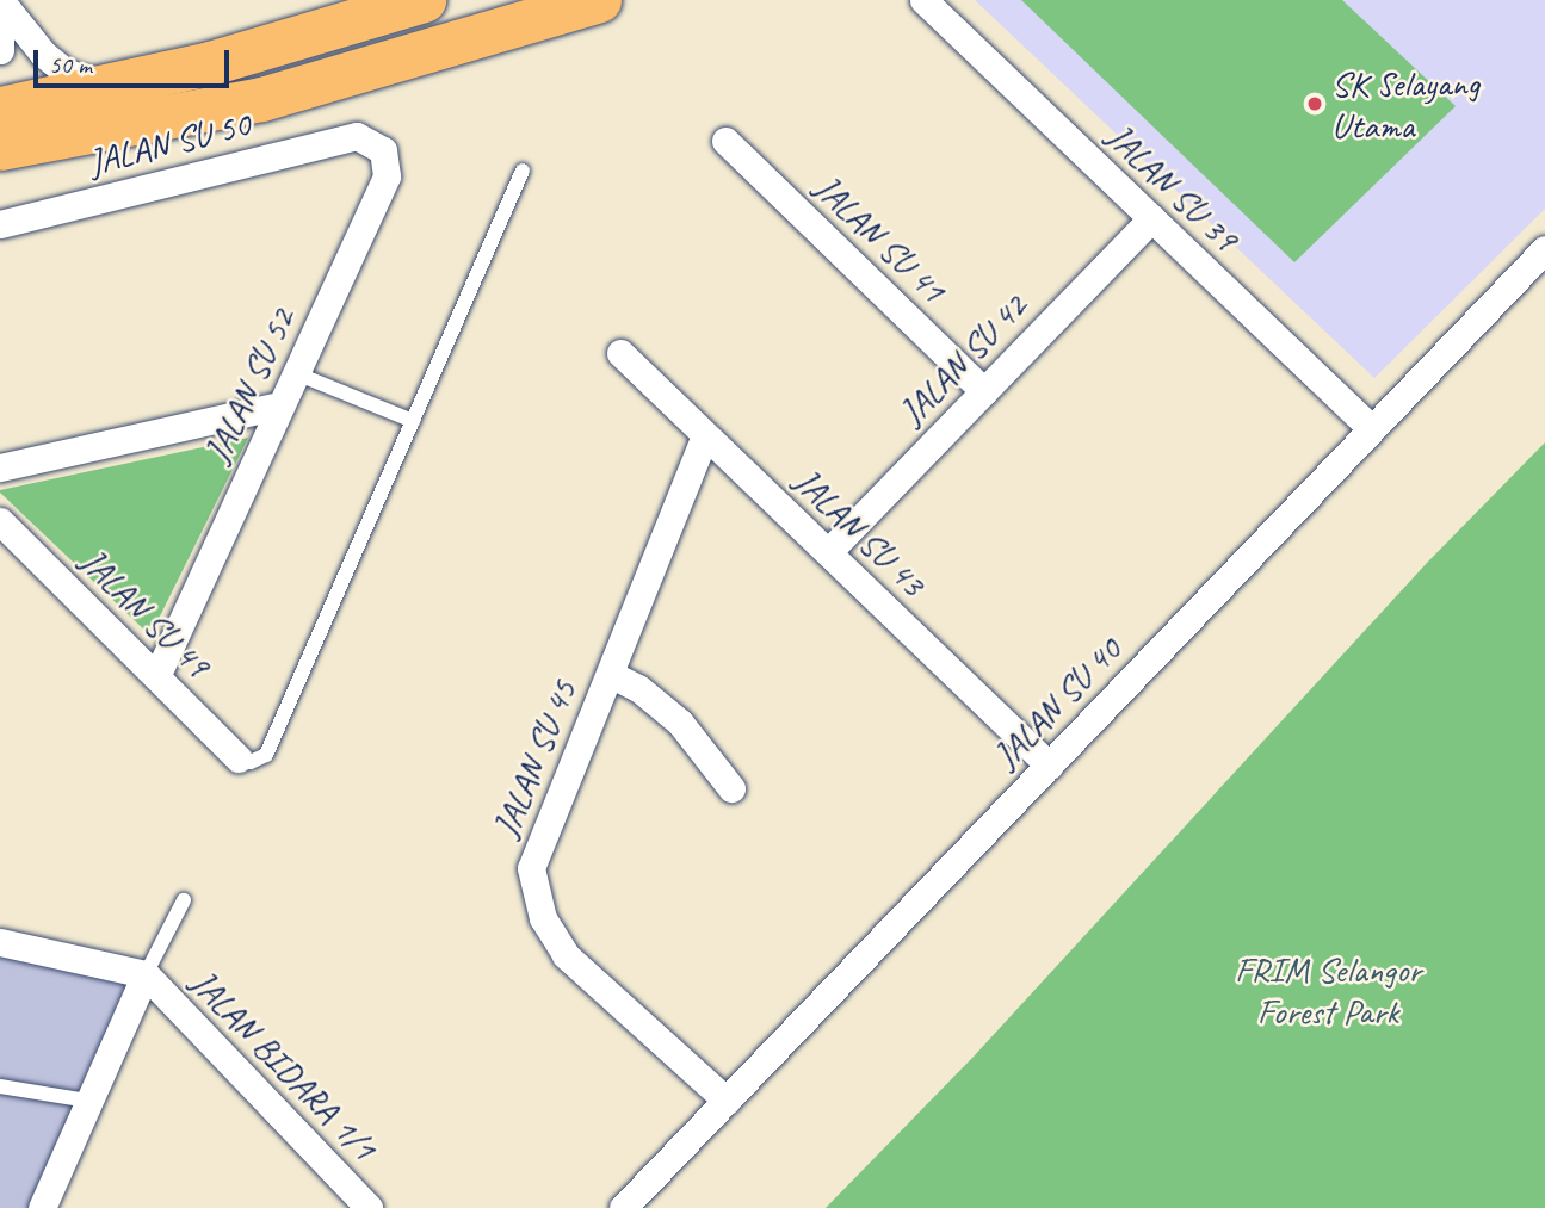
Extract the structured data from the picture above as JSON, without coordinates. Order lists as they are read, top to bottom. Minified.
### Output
{"streets":{"street":["JALAN SU 50","JALAN SU 39","JALAN SU 41","JALAN SU 42","JALAN SU 52","JALAN SU 43","JALAN SU 49","JALAN SU 40","JALAN SU 45","JALAN BIDARA 1/1"]},"crossings":[["JALAN SU 50","JALAN SU 52"],["JALAN SU 39","JALAN SU 42"],["JALAN SU 39","JALAN SU 40"],["JALAN SU 41","JALAN SU 42"],["JALAN SU 42","JALAN SU 43"],["JALAN SU 52","JALAN SU 49"],["JALAN SU 43","JALAN SU 40"],["JALAN SU 43","JALAN SU 45"],["JALAN SU 40","JALAN SU 45"]],"parks":["FRIM Selangor Forest Park"],"places":["SK Selayang Utama"],"scale_bar":"50 m"}
